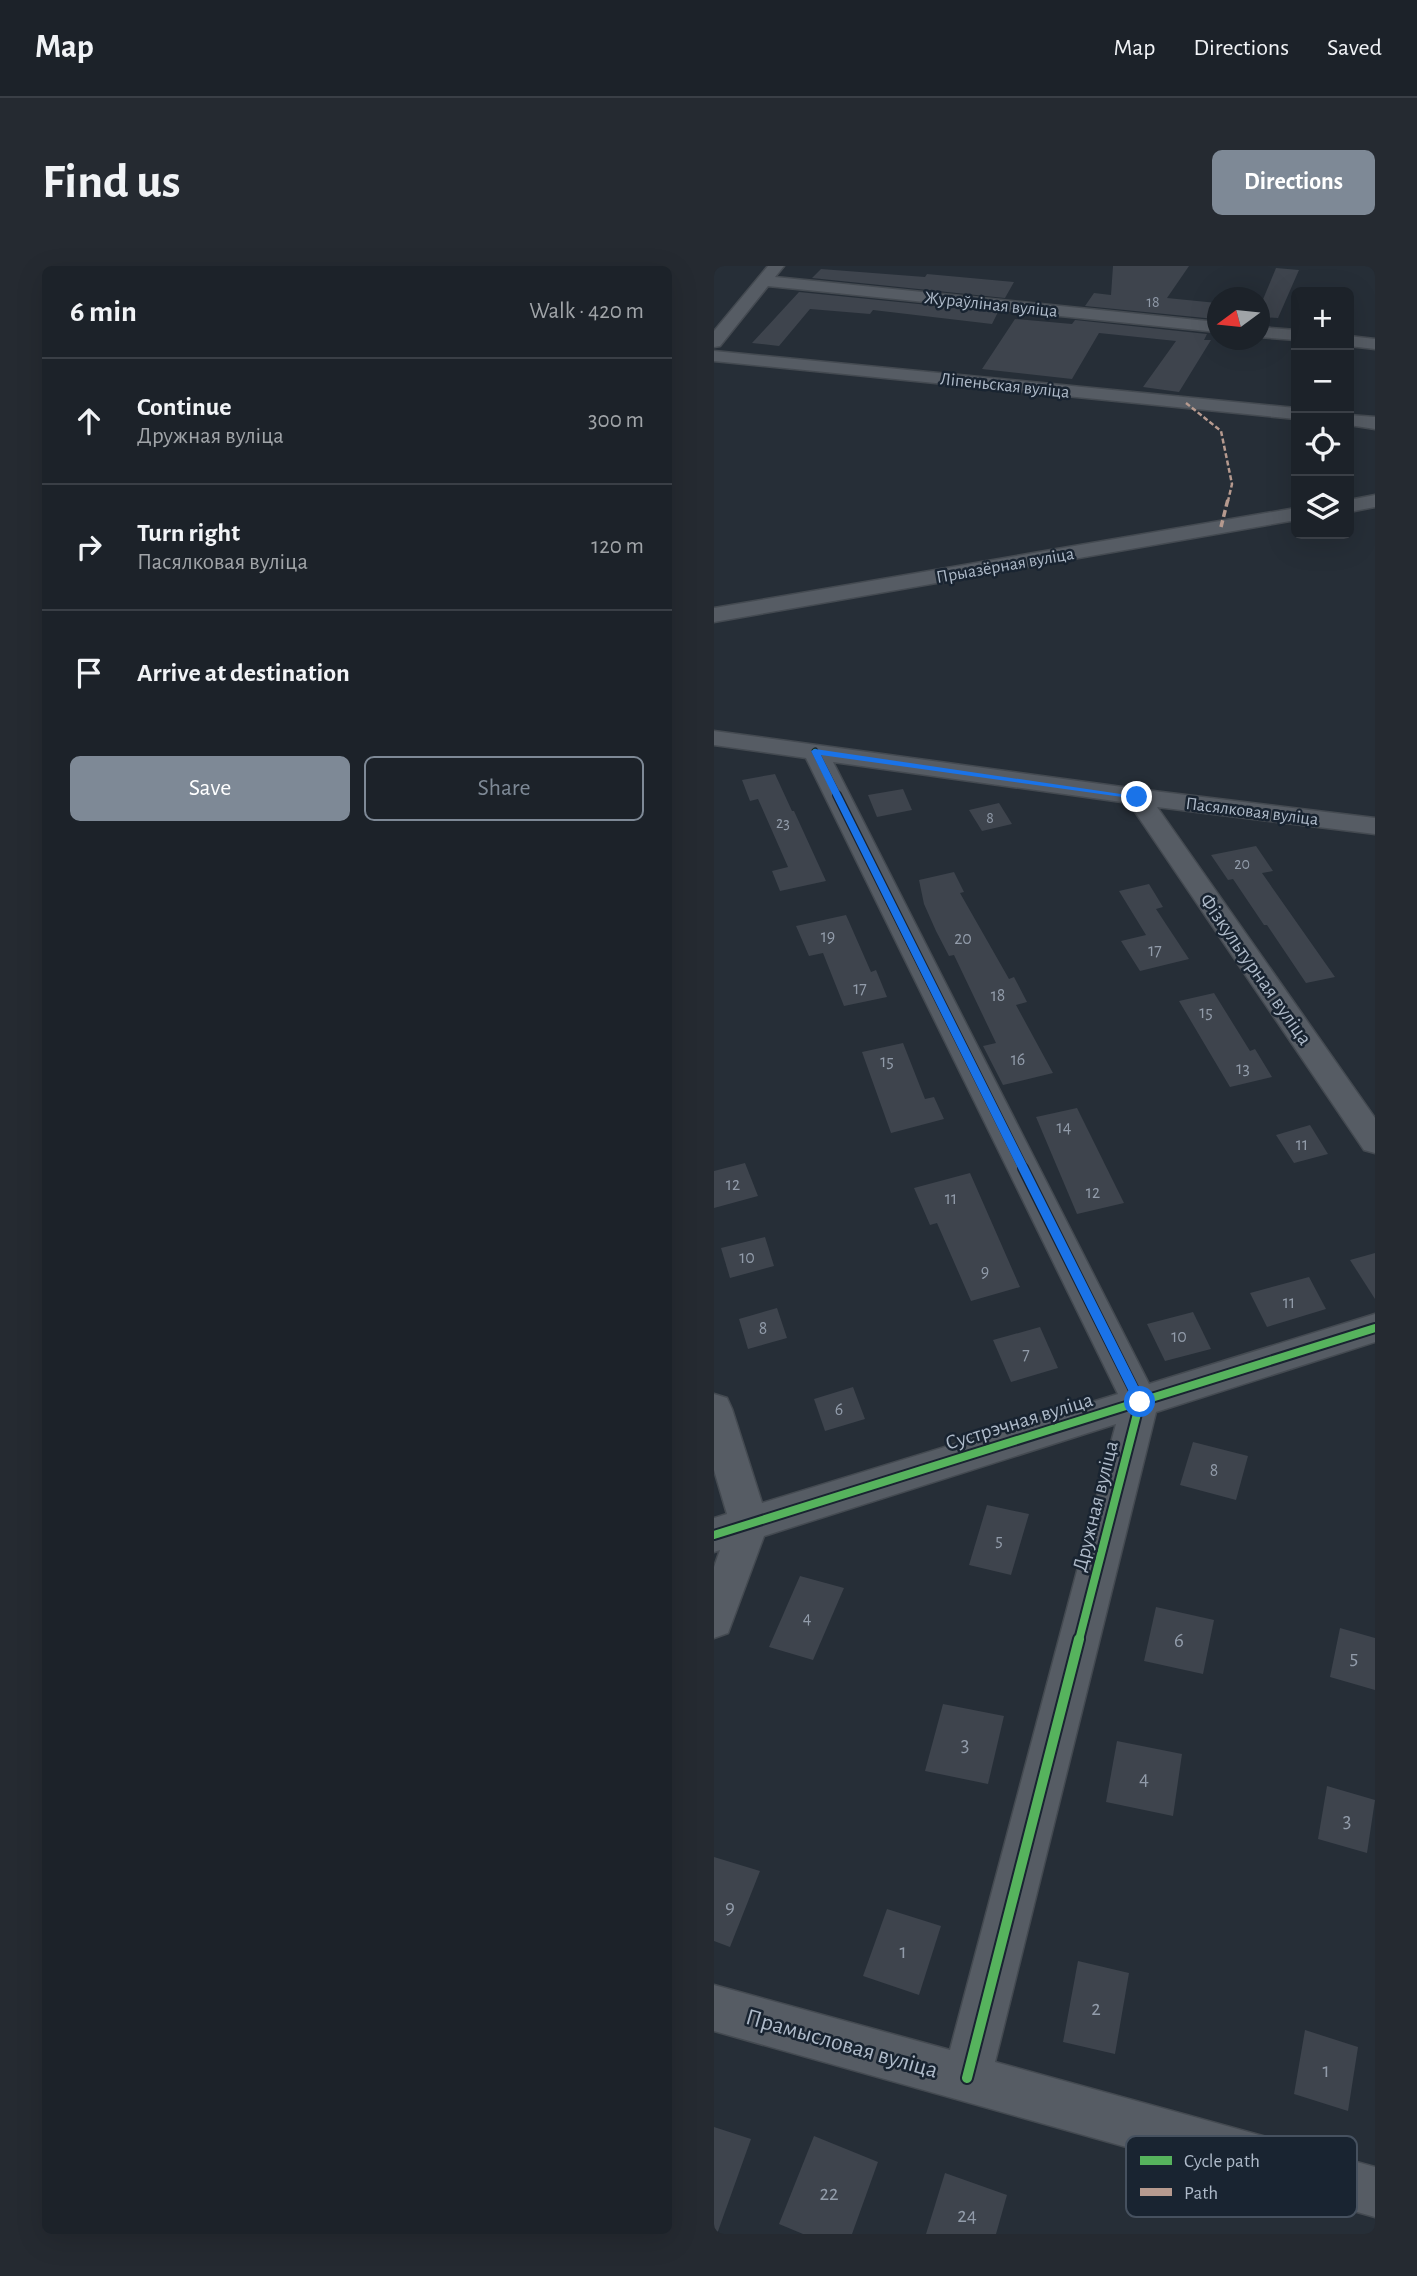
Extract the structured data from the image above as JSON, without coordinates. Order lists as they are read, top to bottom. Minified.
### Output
{"streets":{"street":["Жураўліная вуліца","Ліпеньская вуліца","Прыазёрная вуліца","Пасялковая вуліца","Фізкультурная вуліца","Сустрэчная вуліца","Дружная вуліца","Прамысловая вуліца"]},"crossings":[["Пасялковая вуліца","Фізкультурная вуліца"],["Сустрэчная вуліца","Дружная вуліца"],["Дружная вуліца","Прамысловая вуліца"]],"house_numbers":["18","8","23","20","19","20","17","17","18","15","16","15","13","14","11","12","12","11","10","9","11","8","10","7","6","8","5","4","6","5","3","4","3","9","1","2","1","22","24"],"legend":["Cycle path","Path"],"north":"left","page":{"header":"Map","nav":["Map","Directions","Saved"],"buttons":["Directions",["Save","Share"]],"title":"Find us","heading":["6 min","Walk · 420 m"],"map_buttons":["+","−"],"list":[["Continue","Дружная вуліца","300 m"],["Turn right","Пасялковая вуліца","120 m"],"Arrive at destination"]}}
